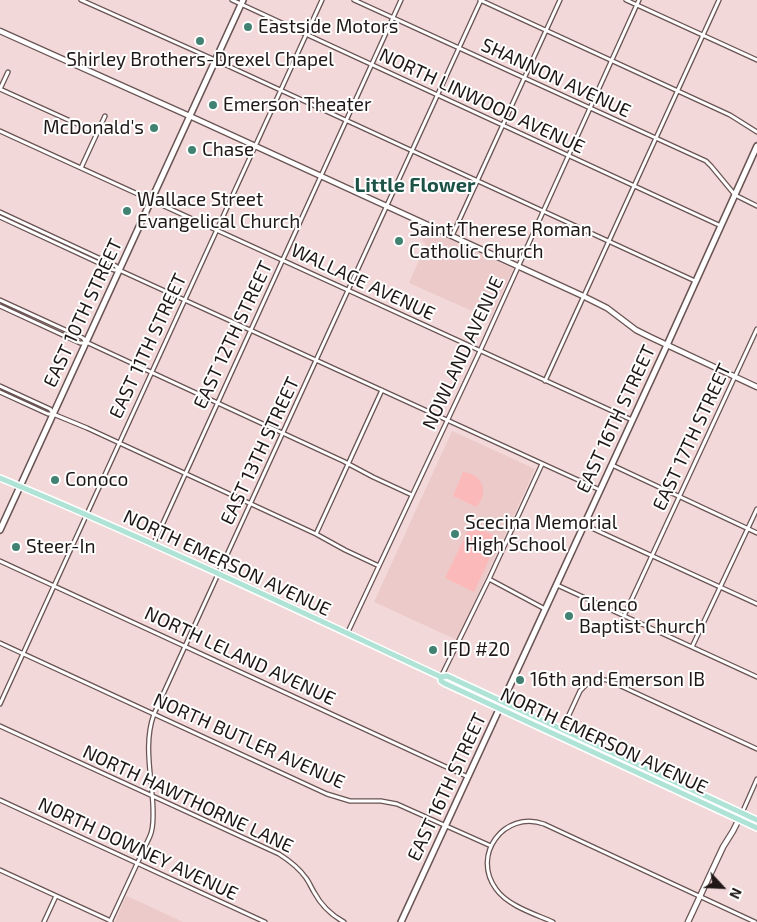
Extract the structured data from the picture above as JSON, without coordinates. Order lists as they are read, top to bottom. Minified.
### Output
{"streets":{"main road":["EAST 10TH STREET","EAST 16TH STREET","NORTH EMERSON AVENUE"],"street":["SHANNON AVENUE","NORTH LINWOOD AVENUE","WALLACE AVENUE","EAST 12TH STREET","EAST 11TH STREET","NOWLAND AVENUE","EAST 17TH STREET","EAST 13TH STREET","NORTH LELAND AVENUE","NORTH BUTLER AVENUE","NORTH HAWTHORNE LANE","NORTH DOWNEY AVENUE"]},"crossings":[["SHANNON AVENUE","EAST 12TH STREET"],["SHANNON AVENUE","NOWLAND AVENUE"],["SHANNON AVENUE","EAST 16TH STREET"],["SHANNON AVENUE","EAST 13TH STREET"],["NORTH LINWOOD AVENUE","EAST 10TH STREET"],["NORTH LINWOOD AVENUE","EAST 12TH STREET"],["NORTH LINWOOD AVENUE","EAST 11TH STREET"],["NORTH LINWOOD AVENUE","NOWLAND AVENUE"],["NORTH LINWOOD AVENUE","EAST 16TH STREET"],["NORTH LINWOOD AVENUE","EAST 13TH STREET"],["WALLACE AVENUE","EAST 10TH STREET"],["WALLACE AVENUE","EAST 12TH STREET"],["WALLACE AVENUE","EAST 11TH STREET"],["WALLACE AVENUE","NOWLAND AVENUE"],["WALLACE AVENUE","EAST 16TH STREET"],["WALLACE AVENUE","EAST 13TH STREET"],["EAST 10TH STREET","NORTH EMERSON AVENUE"],["EAST 12TH STREET","NORTH EMERSON AVENUE"],["EAST 11TH STREET","NORTH EMERSON AVENUE"],["EAST 11TH STREET","NORTH LELAND AVENUE"],["EAST 11TH STREET","NORTH BUTLER AVENUE"],["NOWLAND AVENUE","NORTH EMERSON AVENUE"],["EAST 16TH STREET","NORTH EMERSON AVENUE"],["EAST 16TH STREET","NORTH LELAND AVENUE"],["EAST 16TH STREET","NORTH BUTLER AVENUE"],["EAST 13TH STREET","NORTH EMERSON AVENUE"],["EAST 13TH STREET","NORTH LELAND AVENUE"],["EAST 13TH STREET","NORTH BUTLER AVENUE"],["EAST 13TH STREET","NORTH HAWTHORNE LANE"],["EAST 13TH STREET","NORTH DOWNEY AVENUE"]],"districts":["Little Flower"],"places":["Eastside Motors","Shirley Brothers-Drexel Chapel","Emerson Theater","McDonald's","Chase","Wallace Street Evangelical Church","Saint Therese Roman Catholic Church","Conoco","Scecina Memorial High School","Steer-In","Glenco Baptist Church","IFD #20","16th and Emerson IB"],"north":"bottom right"}
